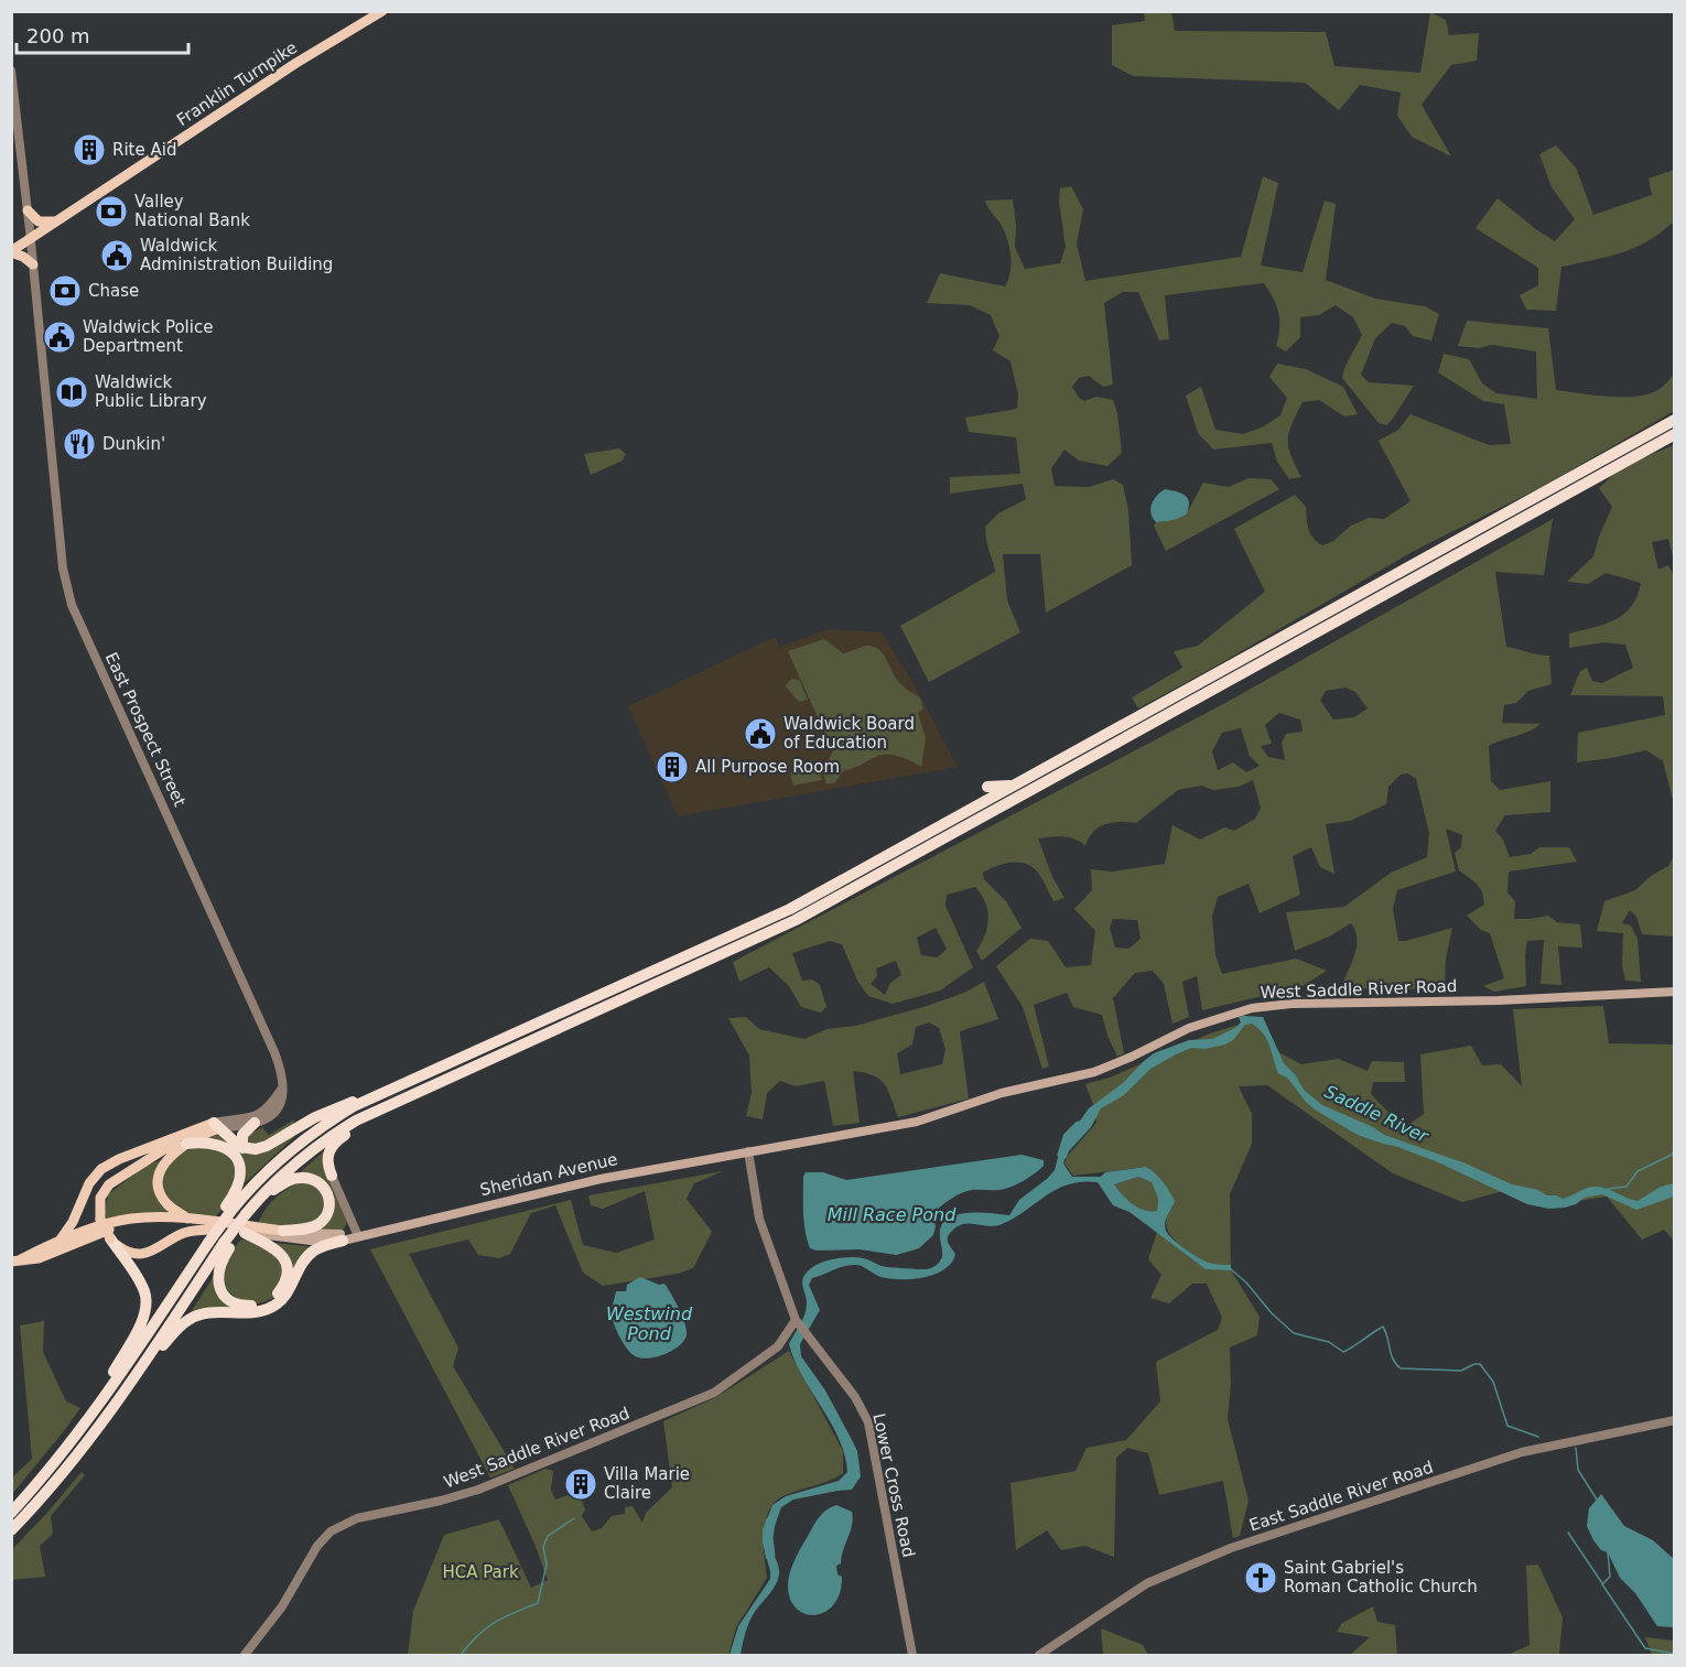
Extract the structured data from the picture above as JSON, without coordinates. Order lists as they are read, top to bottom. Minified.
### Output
{"streets":{"main road":["Franklin Turnpike","West Saddle River Road","Sheridan Avenue"],"street":["East Prospect Street","Lower Cross Road","East Saddle River Road"]},"crossings":[["Franklin Turnpike","East Prospect Street"],["West Saddle River Road","Sheridan Avenue"],["West Saddle River Road","Lower Cross Road"],["Sheridan Avenue","Lower Cross Road"]],"water":["Saddle River","Mill Race Pond","Westwind Pond"],"parks":["HCA Park"],"places":{"building":["Rite Aid","All Purpose Room","Villa Marie Claire"],"bank":["Valley National Bank","Chase"],"public building":["Waldwick Administration Building","Waldwick Police Department","Waldwick Board of Education"],"library":["Waldwick Public Library"],"restaurant":["Dunkin'"],"church":["Saint Gabriel's Roman Catholic Church"]},"scale_bar":"200 m"}
